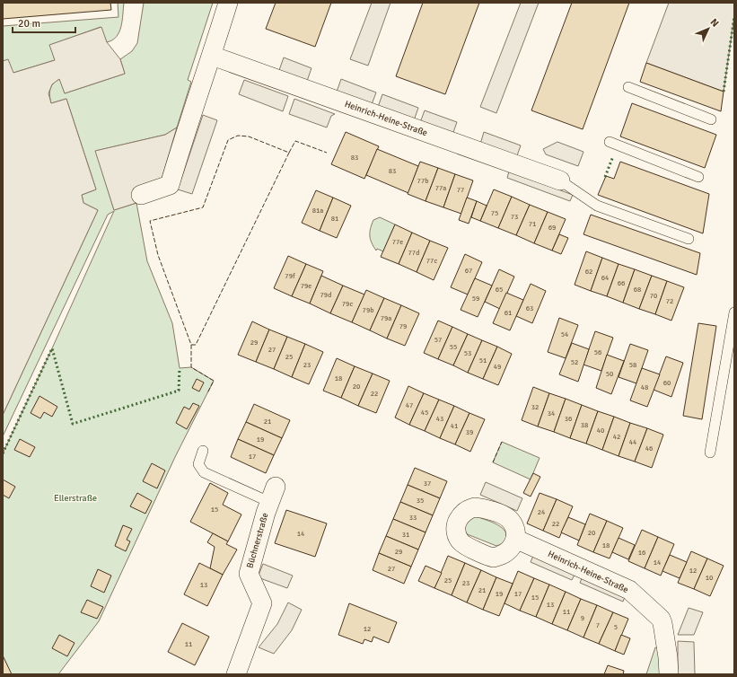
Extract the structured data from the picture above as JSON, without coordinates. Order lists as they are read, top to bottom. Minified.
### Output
{"streets":{"street":["Heinrich-Heine-Straße","Büchnerstraße"]},"parks":["Ellerstraße"],"house_numbers":["83","83","77b","77a","77","81a","75","73","81","71","69","77e","77d","77c","67","62","79f","64","66","79e","65","68","79d","70","59","72","79c","63","79b","61","79a","79","54","57","29","55","27","56","53","25","51","52","23","58","49","50","18","60","20","48","22","47","32","45","34","43","36","21","38","41","40","39","42","19","44","46","17","37","35","15","24","33","22","20","14","31","18","29","16","14","27","12","10","25","23","13","21","19","17","15","13","11","9","7","5","12","11"],"scale_bar":"20 m","north":"top right"}
